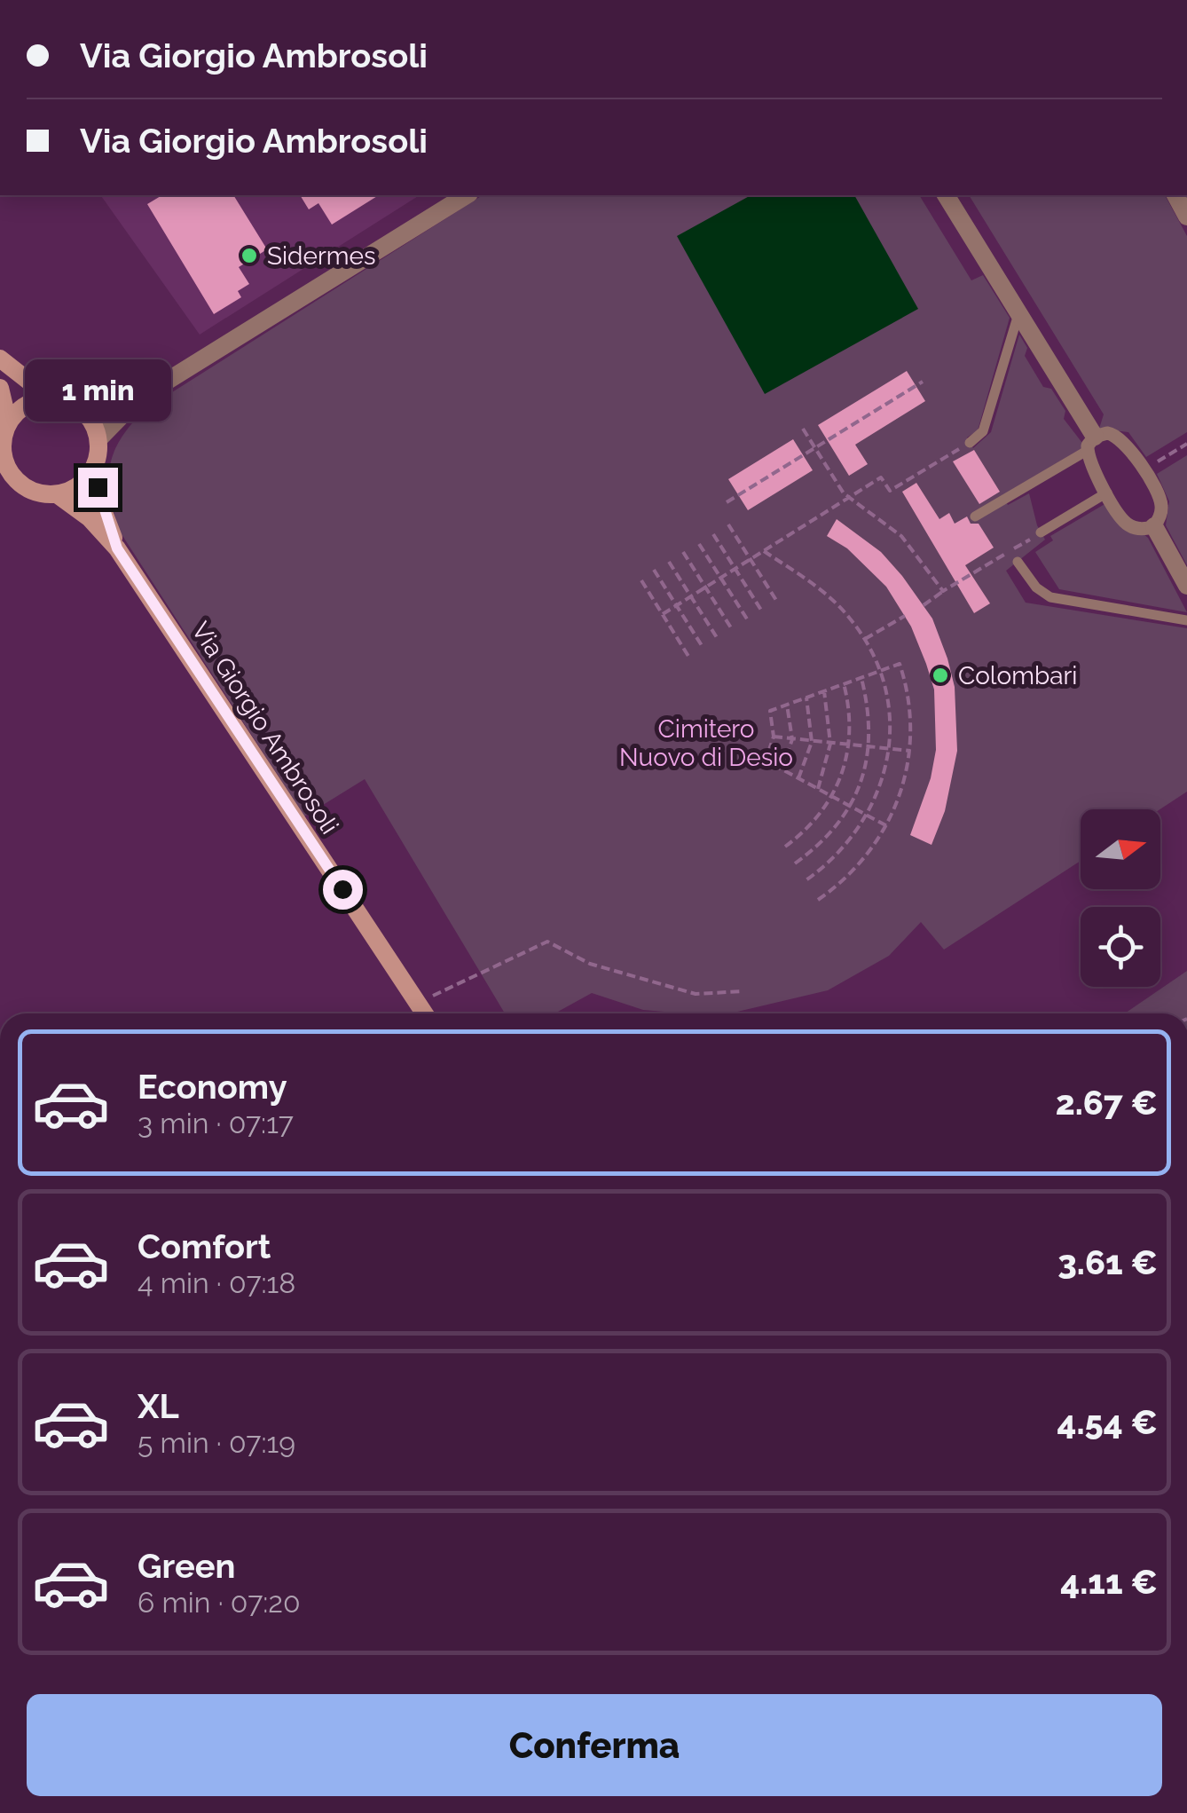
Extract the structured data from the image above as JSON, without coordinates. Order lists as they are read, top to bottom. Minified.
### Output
{"streets":{"main road":["Via Giorgio Ambrosoli"]},"parks":["Cimitero Nuovo di Desio"],"places":["Sidermes","Colombari"],"north":"right","page":{"banner":["Via Giorgio Ambrosoli","Via Giorgio Ambrosoli"],"bubble":"1 min","list":[{"name":"Economy","note":"3 min · 07:17","value":"2.67 €"},{"name":"Comfort","note":"4 min · 07:18","value":"3.61 €"},{"name":"XL","note":"5 min · 07:19","value":"4.54 €"},{"name":"Green","note":"6 min · 07:20","value":"4.11 €"}],"buttons":"Conferma"}}
